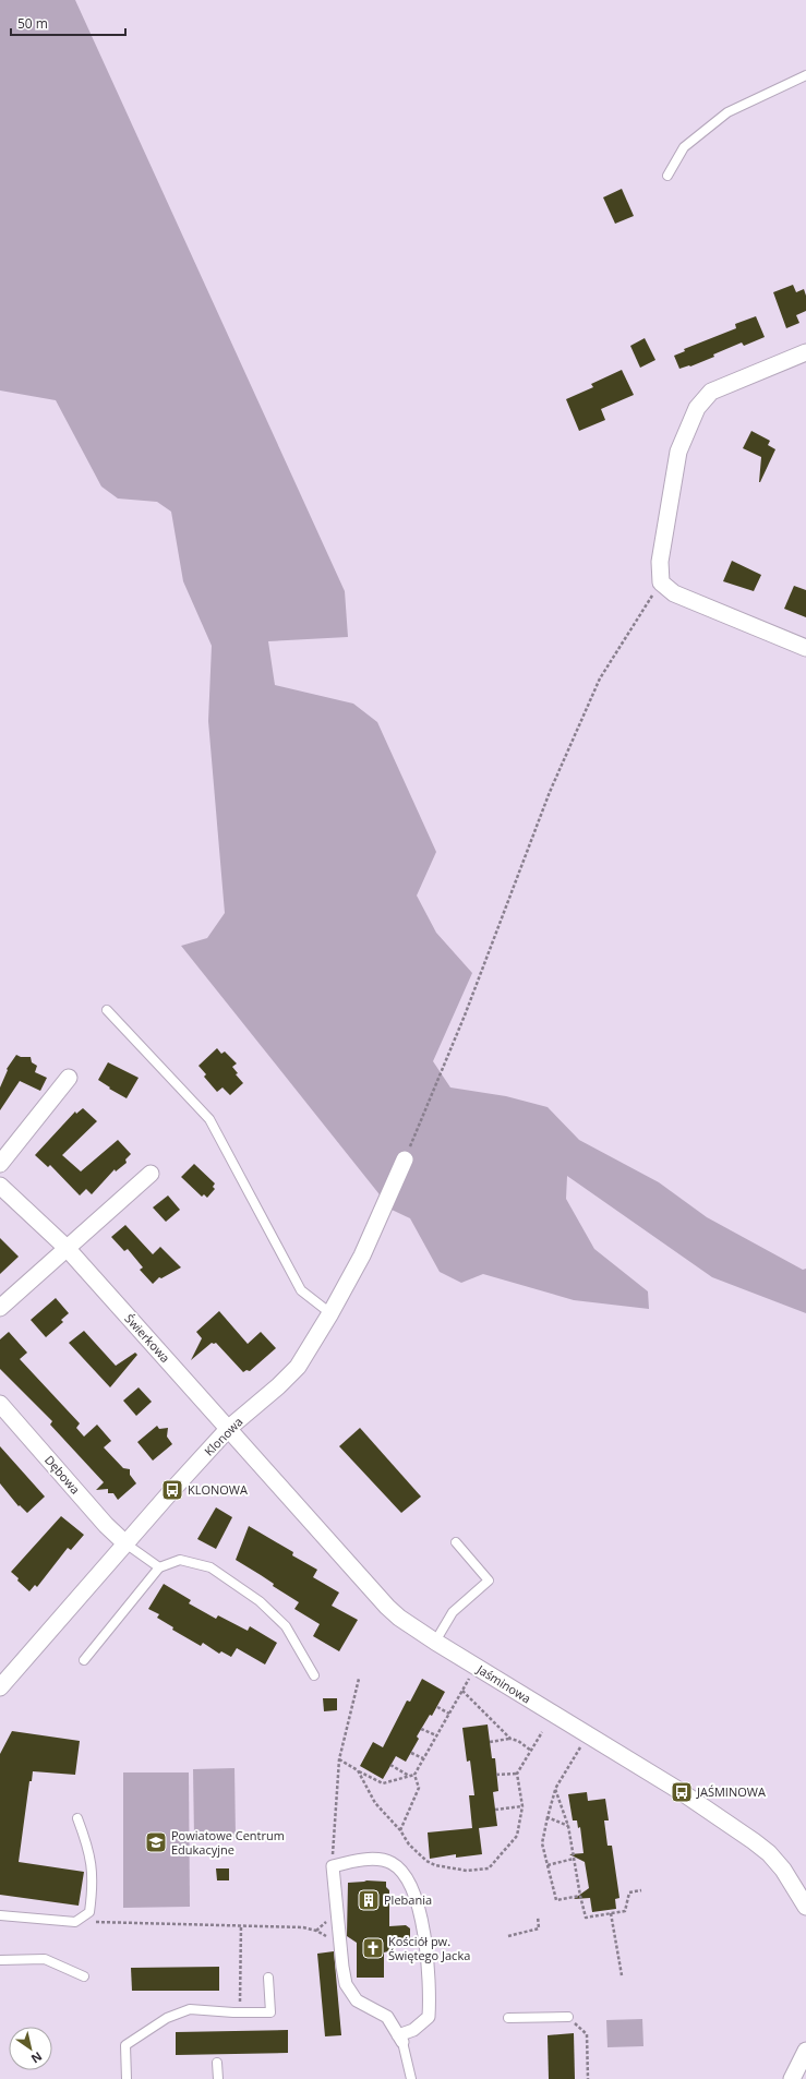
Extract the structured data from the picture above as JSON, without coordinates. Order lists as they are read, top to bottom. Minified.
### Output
{"streets":{"street":["Świerkowa","Klonowa","Dębowa","Jaśminowa"]},"crossings":[["Świerkowa","Klonowa"],["Świerkowa","Jaśminowa"],["Klonowa","Dębowa"],["Klonowa","Jaśminowa"]],"places":{"bus stop":["KLONOWA","JAŚMINOWA"],"school or university":["Powiatowe Centrum Edukacyjne"],"building":["Plebania"],"church":["Kościół pw. Świętego Jacka"]},"scale_bar":"50 m","north":"bottom right"}
